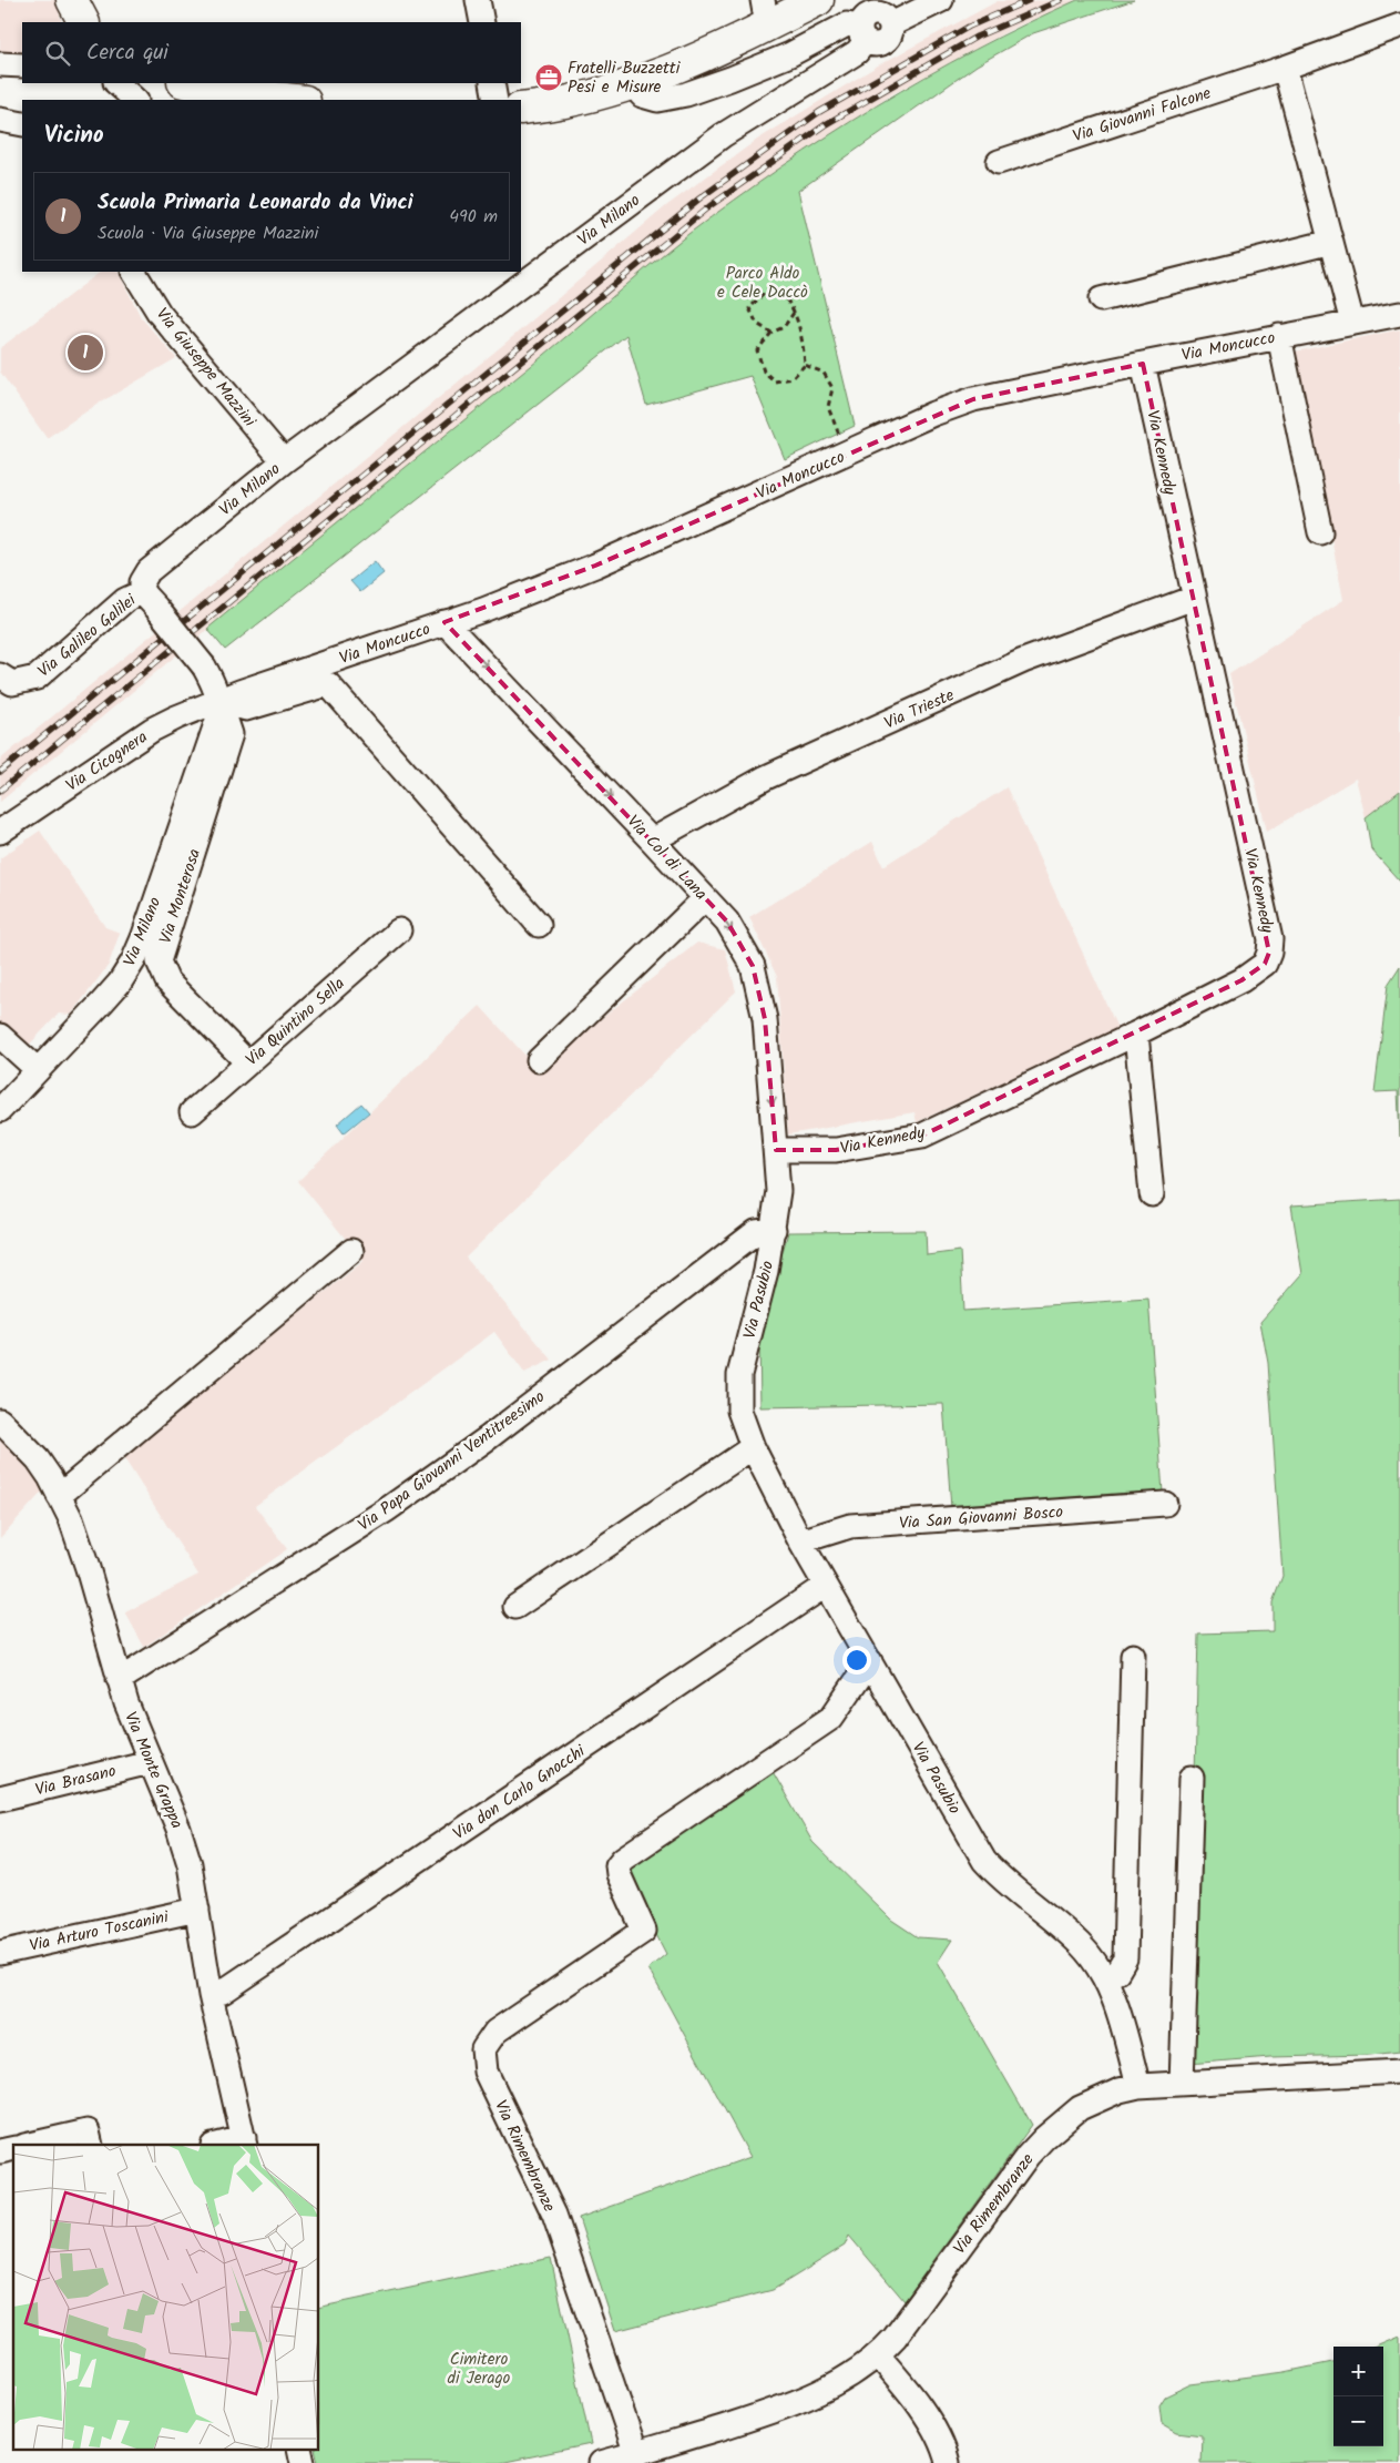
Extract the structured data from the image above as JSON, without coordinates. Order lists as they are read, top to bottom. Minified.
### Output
{"streets":{"street":["Via Giovanni Falcone","Via Milano","Via Moncucco","Via Giuseppe Mazzini","Via Kennedy","Via Galileo Galilei","Via Trieste","Via Cicognera","Via Col di Lana","Via Monterosa","Via Quintino Sella","Via Pasubio","Via Papa Giovanni Ventitreesimo","Via San Giovanni Bosco","Via Monte Grappa","Via Brasano","Via don Carlo Gnocchi","Via Arturo Toscanini","Via Rimembranze"]},"crossings":[["Via Milano","Via Moncucco"],["Via Milano","Via Giuseppe Mazzini"],["Via Milano","Via Galileo Galilei"],["Via Milano","Via Cicognera"],["Via Milano","Via Monterosa"],["Via Moncucco","Via Kennedy"],["Via Moncucco","Via Cicognera"],["Via Moncucco","Via Col di Lana"],["Via Moncucco","Via Monterosa"],["Via Kennedy","Via Trieste"],["Via Kennedy","Via Col di Lana"],["Via Kennedy","Via Pasubio"],["Via Trieste","Via Col di Lana"],["Via Cicognera","Via Monterosa"],["Via Col di Lana","Via Pasubio"],["Via Monterosa","Via Quintino Sella"],["Via Pasubio","Via Papa Giovanni Ventitreesimo"],["Via Pasubio","Via San Giovanni Bosco"],["Via Pasubio","Via don Carlo Gnocchi"],["Via Pasubio","Via Rimembranze"],["Via Papa Giovanni Ventitreesimo","Via Monte Grappa"],["Via Monte Grappa","Via Brasano"],["Via Monte Grappa","Via don Carlo Gnocchi"],["Via Monte Grappa","Via Arturo Toscanini"]],"one_way":["Via Col di Lana"],"parks":["Parco Aldo e Cele Daccò","Cimitero di Jerago"],"places":{"office":["Fratelli Buzzetti Pesi e Misure"]},"page":{"search":"Cerca qui","heading":"Vicino","list":[{"mark":"1","name":"Scuola Primaria Leonardo da Vinci","note":"Scuola · Via Giuseppe Mazzini","value":"490 m"}],"pins":"1","map_buttons":["+","−"]}}
